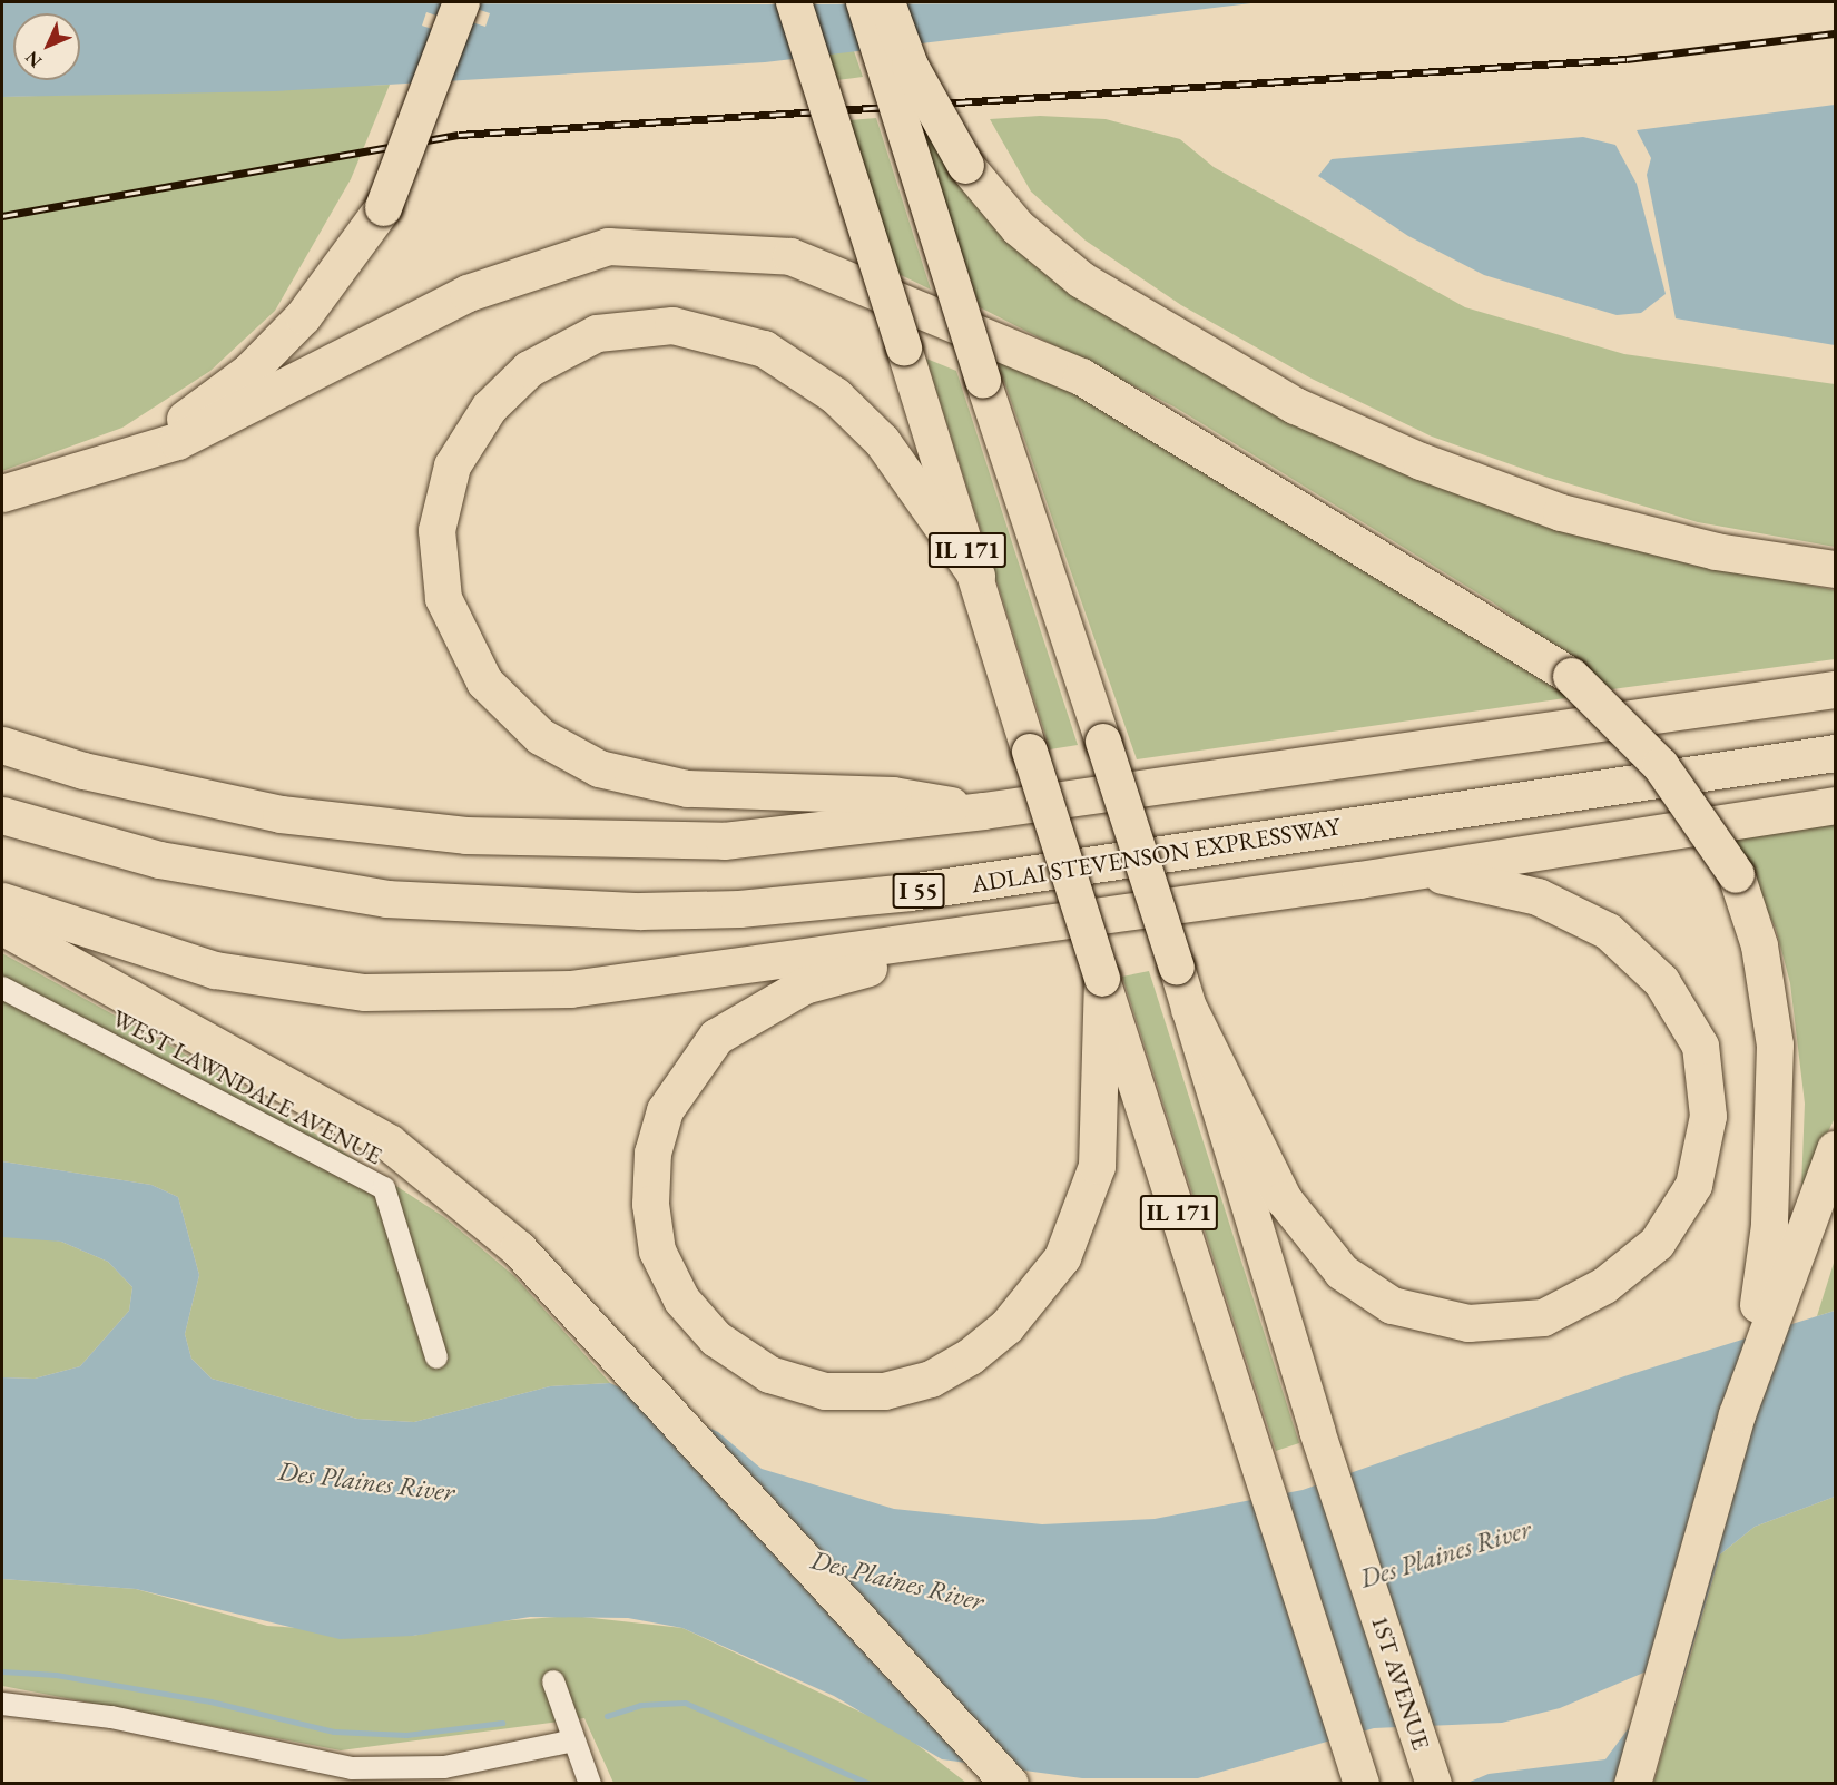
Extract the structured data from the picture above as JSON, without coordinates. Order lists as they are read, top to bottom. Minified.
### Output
{"streets":{"highway":["ADLAI STEVENSON EXPRESSWAY","I 55"],"main road":["IL 171","1ST AVENUE"],"street":["WEST LAWNDALE AVENUE"]},"crossings":[["IL 171","1ST AVENUE"]],"water":["Des Plaines River"],"north":"bottom left"}
